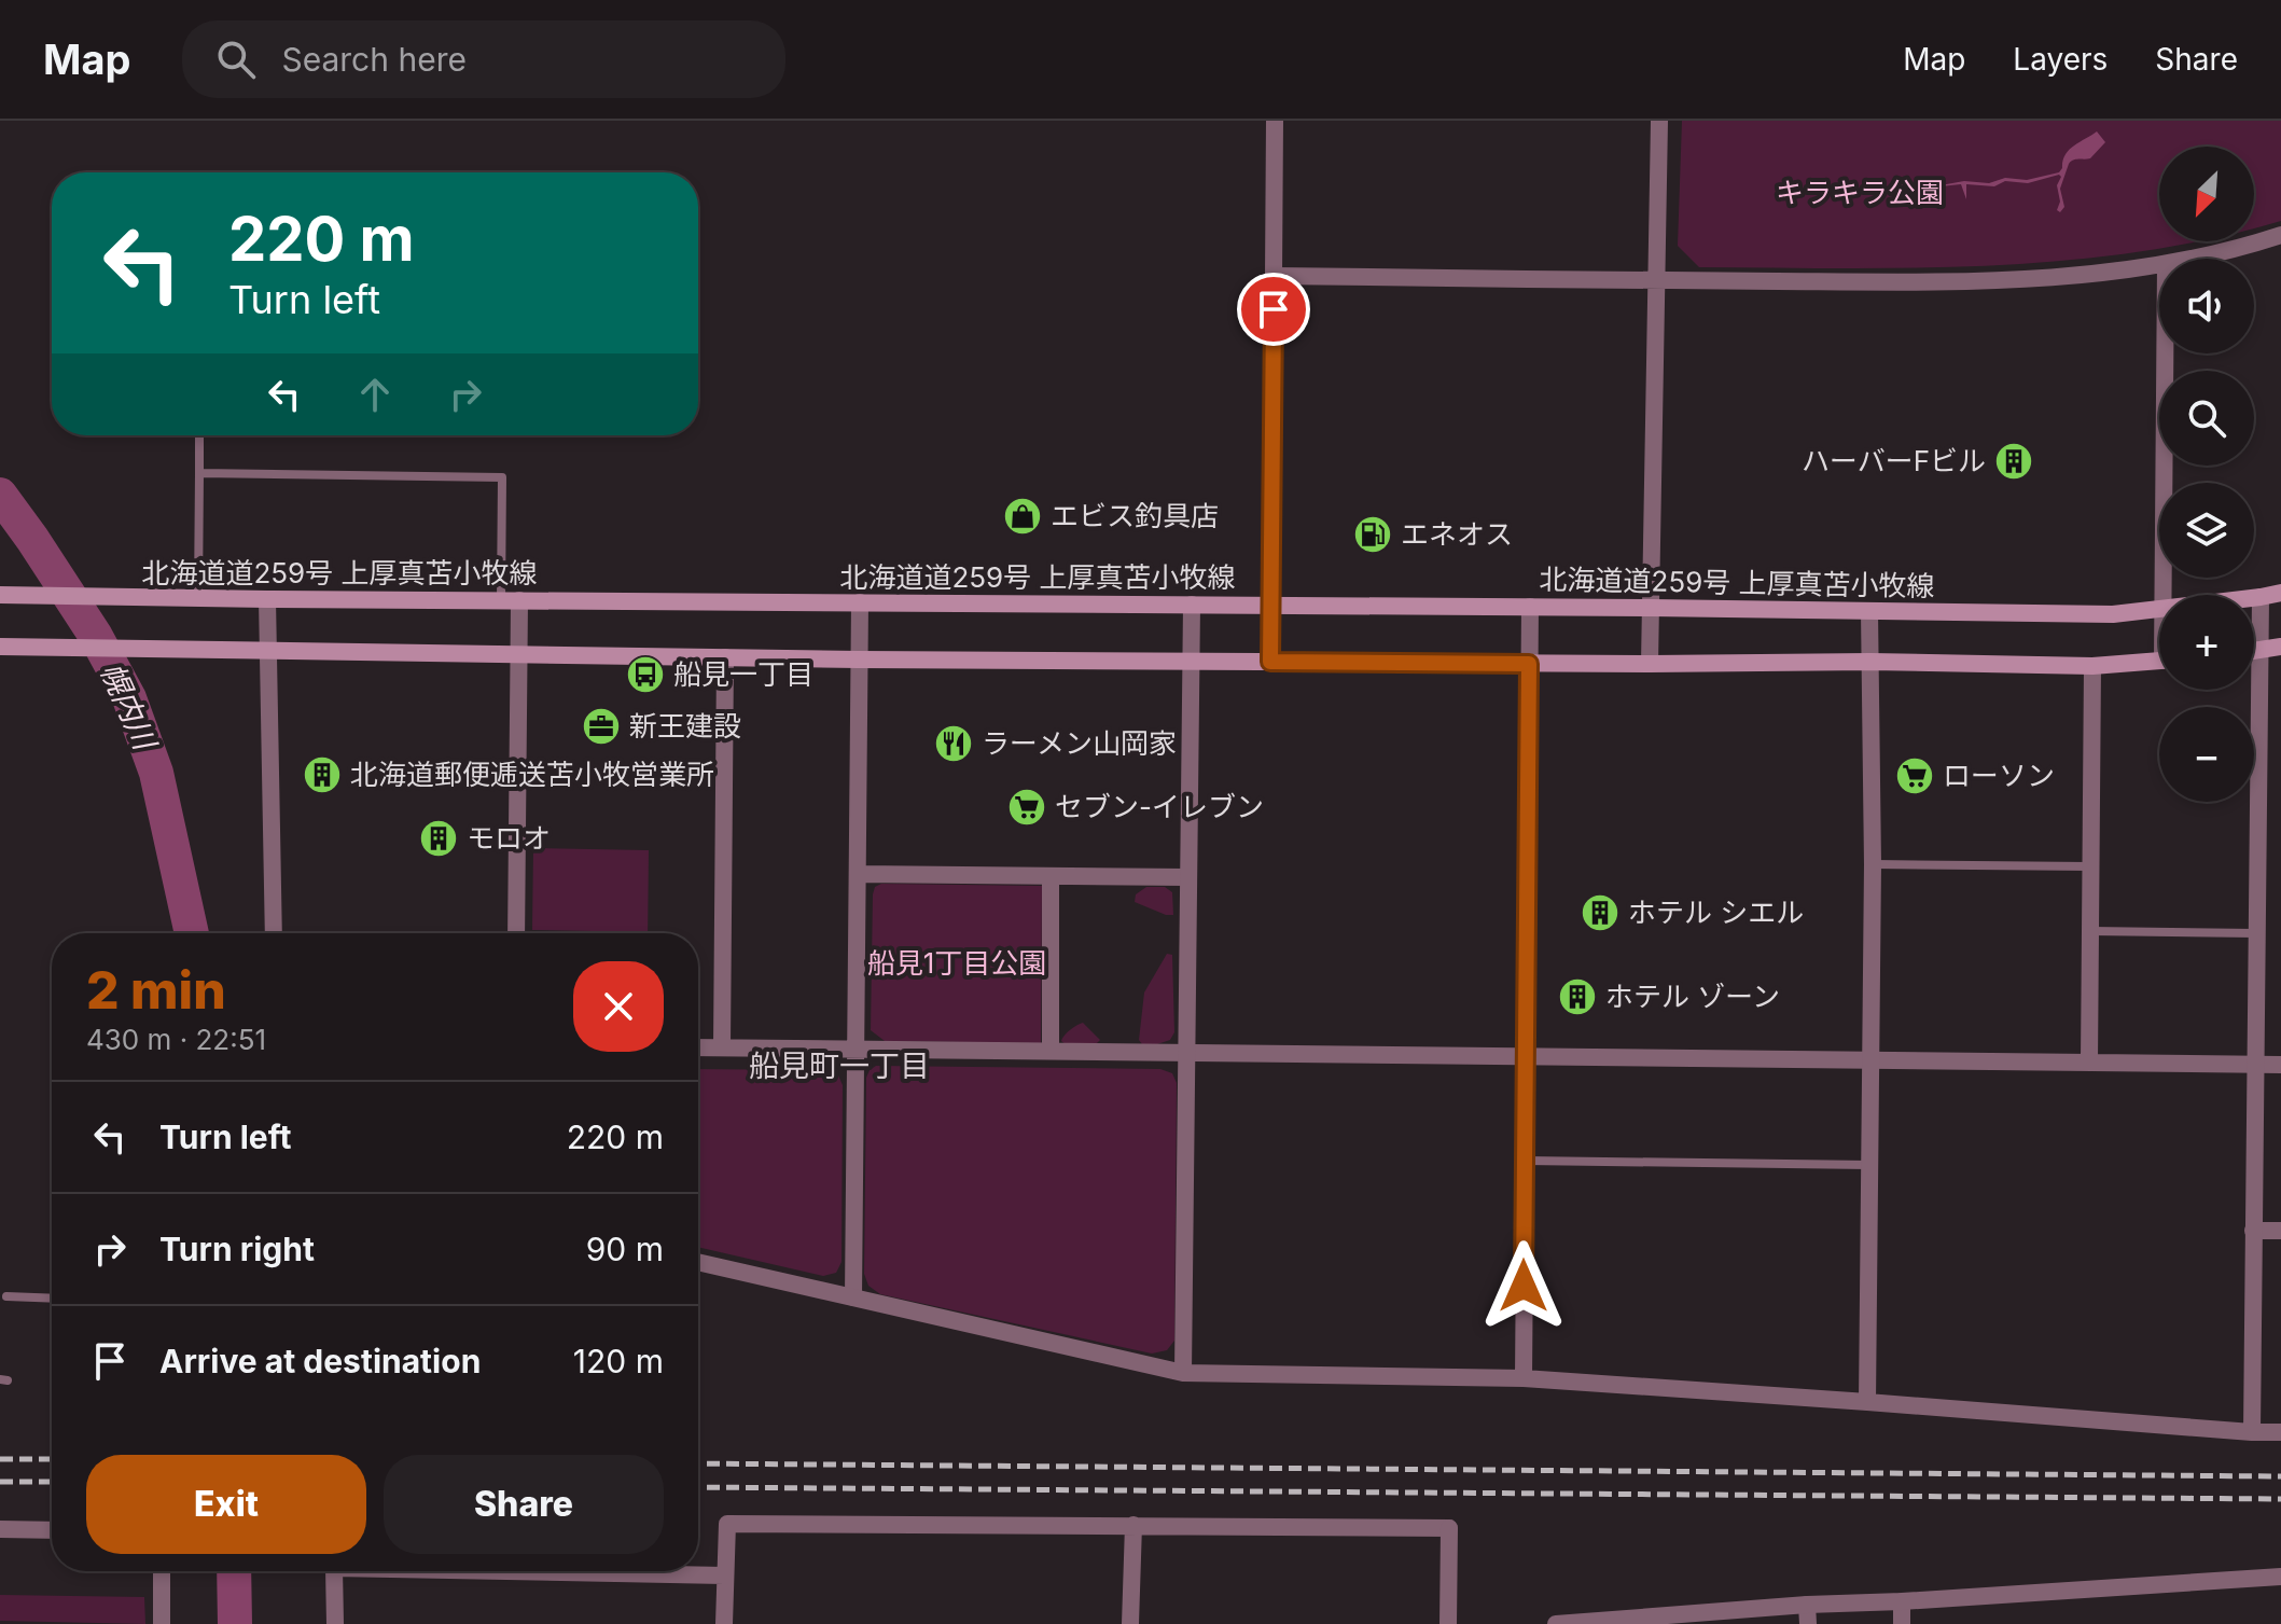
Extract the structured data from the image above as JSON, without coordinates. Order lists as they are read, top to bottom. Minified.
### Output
{"streets":{"main road":["北海道道259号 上厚真苫小牧線"]},"districts":["船見町一丁目"],"water":["幌内川"],"parks":["キラキラ公園","船見1丁目公園"],"places":{"building":["ハーバーFビル","北海道郵便逓送苫小牧営業所","モロオ","ホテル シエル","ホテル ゾーン"],"shop":["エビス釣具店"],"fuel station":["エネオス"],"bus stop":["船見一丁目"],"office":["新王建設"],"restaurant":["ラーメン山岡家"],"supermarket":["ローソン","セブン-イレブン"]},"north":"bottom left","page":{"header":"Map","search":"Search here","nav":["Map","Layers","Share"],"map_buttons":["+","−"],"turn":["220 m","Turn left"],"heading":["2 min","430 m · 22:51"],"list":[{"name":"Turn left","value":"220 m"},{"name":"Turn right","value":"90 m"},{"name":"Arrive at destination","value":"120 m"}],"buttons":["Exit","Share"]}}
